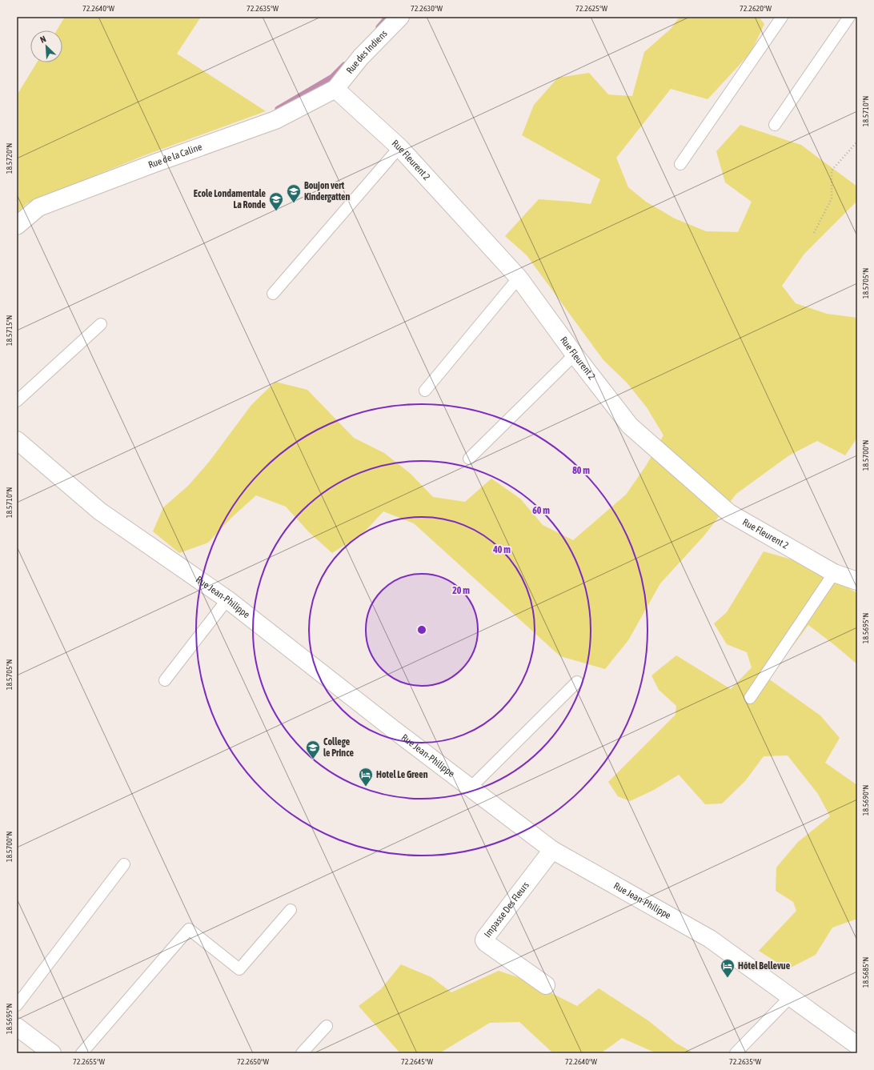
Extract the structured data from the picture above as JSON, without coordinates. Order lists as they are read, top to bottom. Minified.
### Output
{"streets":{"street":["Rue des Indiens","Rue de la Caline","Rue Fleurent 2","Rue Jean-Philippe","Impasse Des Fleurs"]},"crossings":[["Rue des Indiens","Rue de la Caline"],["Rue des Indiens","Rue Fleurent 2"],["Rue de la Caline","Rue Fleurent 2"],["Rue Jean-Philippe","Impasse Des Fleurs"]],"places":{"school or university":["Boujon vert Kindergatten","Ecole Londamentale La Ronde","College le Prince"],"hotel":["Hotel Le Green","Hôtel Bellevue"]},"north":"top left","coordinates":["72.2640°W","72.2635°W","72.2630°W","72.2625°W","72.2620°W","18.5710°N","18.5720°N","18.5705°N","18.5715°N","18.5700°N","18.5695°N","18.5690°N","18.5685°N","72.2655°W","72.2650°W","72.2645°W"],"rings":["80 m","60 m","40 m","20 m"]}
